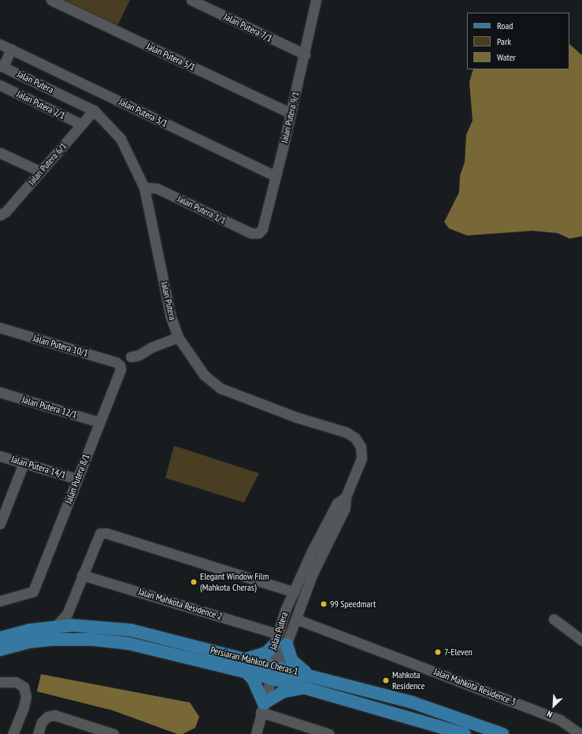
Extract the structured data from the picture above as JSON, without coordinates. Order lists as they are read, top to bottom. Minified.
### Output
{"streets":{"main road":["Persiaran Mahkota Cheras 1"],"street":["Jalan Putera 7/1","Jalan Putera 5/1","Jalan Putera","Jalan Putera 2/1","Jalan Putera 3/1","Jalan Putera 9/1","Jalan Putera 6/1","Jalan Putera 1/1","Jalan Putera 10/1","Jalan Putera 12/1","Jalan Putera 14/1","Jalan Putera 8/1","Jalan Mahkota Residence 2","Jalan Mahkota Residence 3"]},"crossings":[["Jalan Putera 7/1","Jalan Putera 9/1"],["Jalan Putera 5/1","Jalan Putera 9/1"],["Jalan Putera","Jalan Putera 6/1"],["Jalan Putera","Jalan Putera 1/1"],["Jalan Putera","Jalan Mahkota Residence 2"],["Jalan Putera","Persiaran Mahkota Cheras 1"],["Jalan Putera","Jalan Mahkota Residence 3"],["Jalan Putera 2/1","Jalan Putera 6/1"],["Jalan Putera 3/1","Jalan Putera 9/1"],["Jalan Putera 9/1","Jalan Putera 1/1"],["Jalan Putera 10/1","Jalan Putera 8/1"],["Jalan Putera 12/1","Jalan Putera 8/1"],["Jalan Putera 14/1","Jalan Putera 8/1"]],"places":["Elegant Window Film (Mahkota Cheras)","99 Speedmart","7-Eleven","Mahkota Residence"],"legend":["Road","Park","Water"],"north":"bottom left"}
